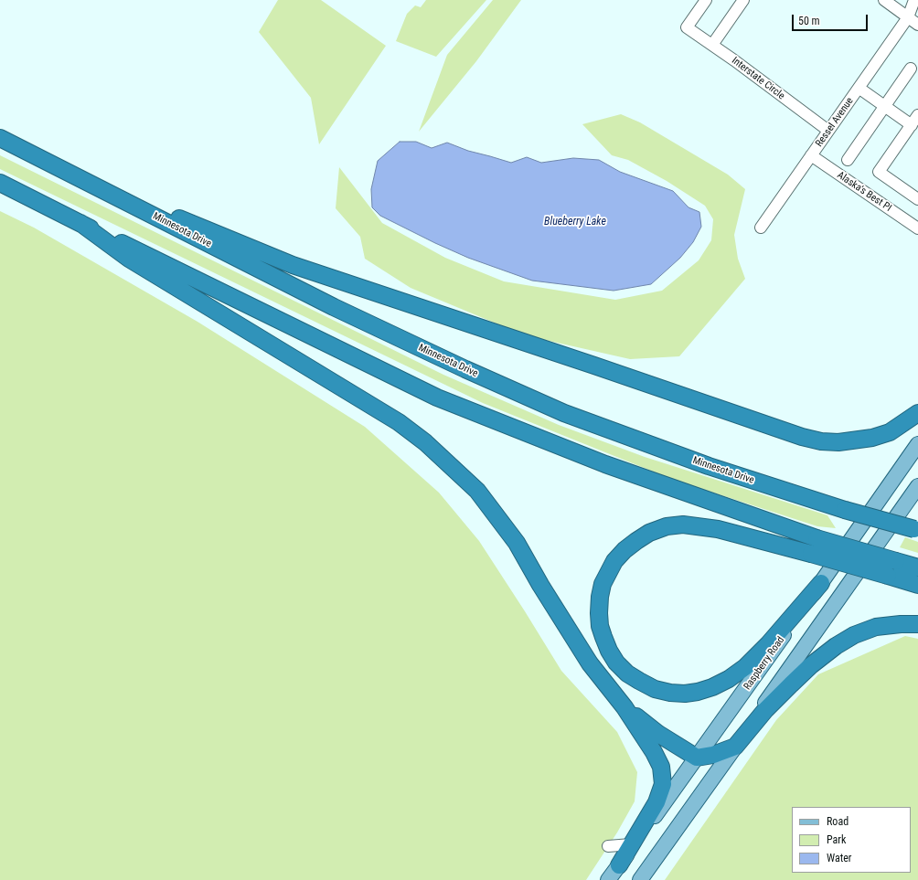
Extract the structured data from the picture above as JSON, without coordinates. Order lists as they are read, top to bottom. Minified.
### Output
{"streets":{"highway":["Minnesota Drive"],"main road":["Raspberry Road"],"street":["Interstate Circle","Ressel Avenue","Alaska's Best PI"]},"crossings":[["Interstate Circle","Ressel Avenue"],["Ressel Avenue","Alaska's Best PI"]],"water":["Blueberry Lake"],"legend":["Road","Park","Water"],"scale_bar":"50 m"}
